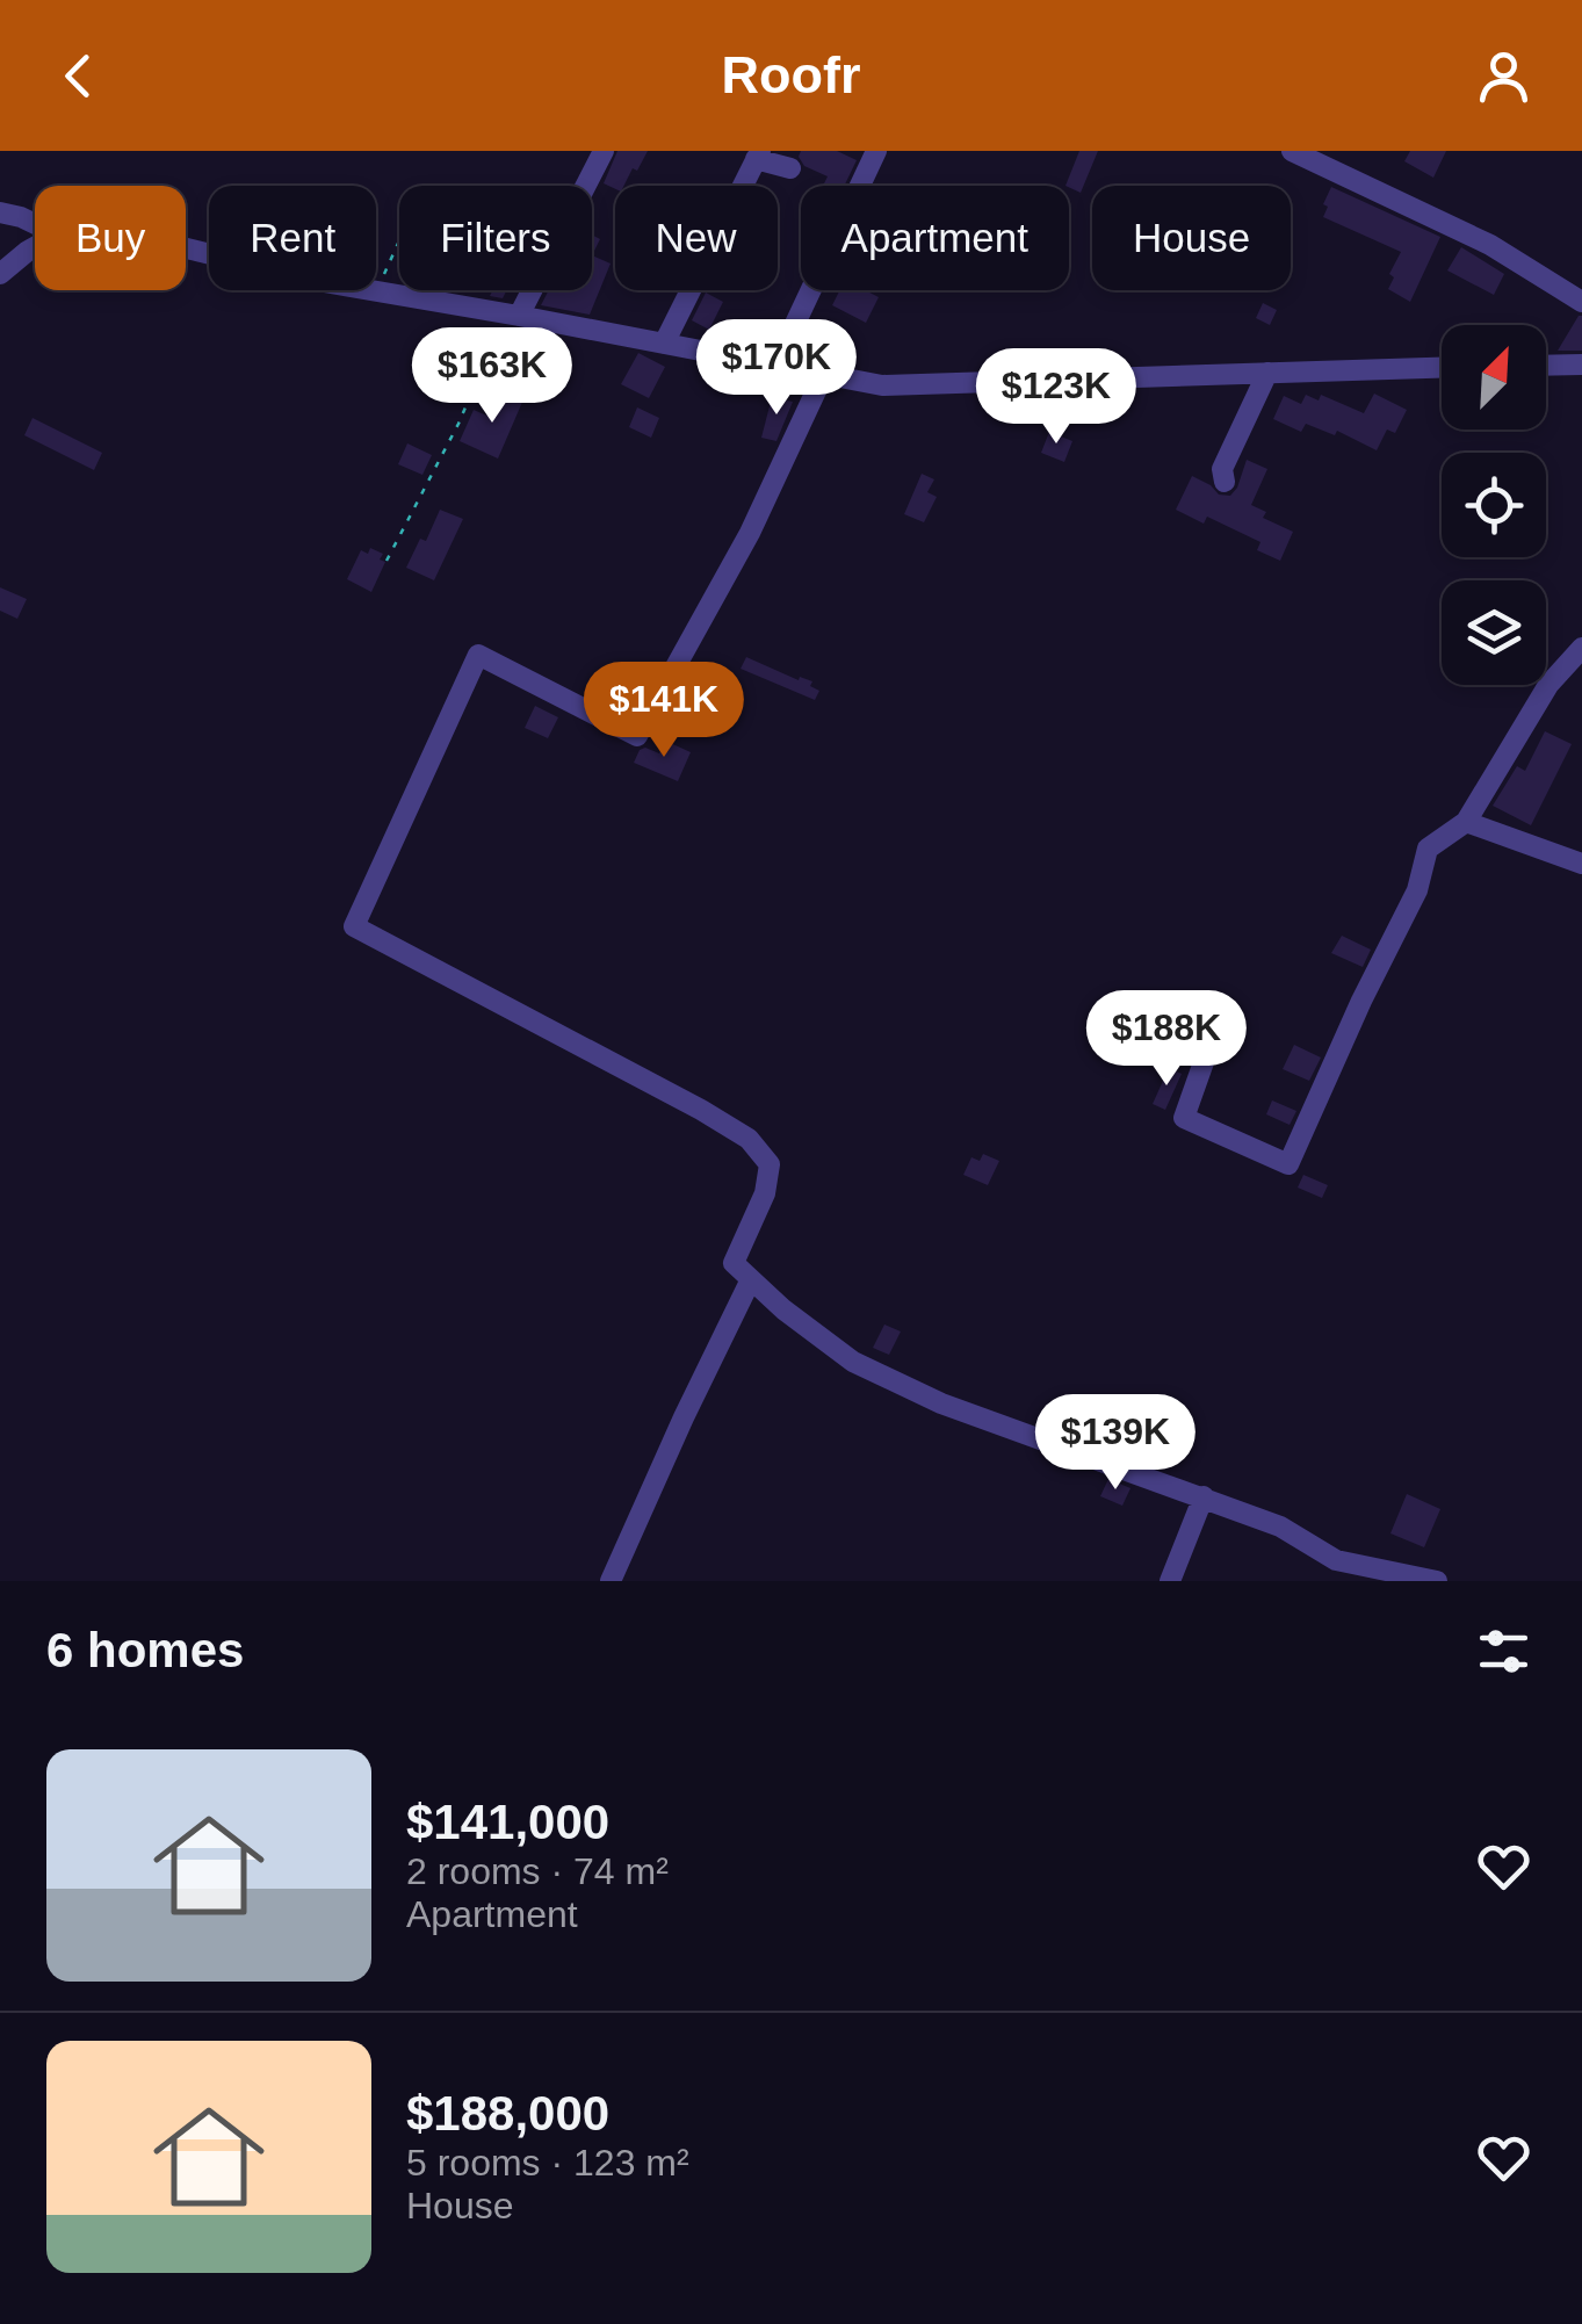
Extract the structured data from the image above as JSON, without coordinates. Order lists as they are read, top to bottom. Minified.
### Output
{"north":"top right","page":{"header":"Roofr","chip":["Buy","Rent","Filters","New","Apartment","House"],"price":["$170K","$163K","$123K","$141K","$188K","$139K"],"heading":"6 homes","list":[{"name":"$141,000","note":"2 rooms · 74 m² · Apartment"},{"name":"$188,000","note":"5 rooms · 123 m² · House"}]}}
